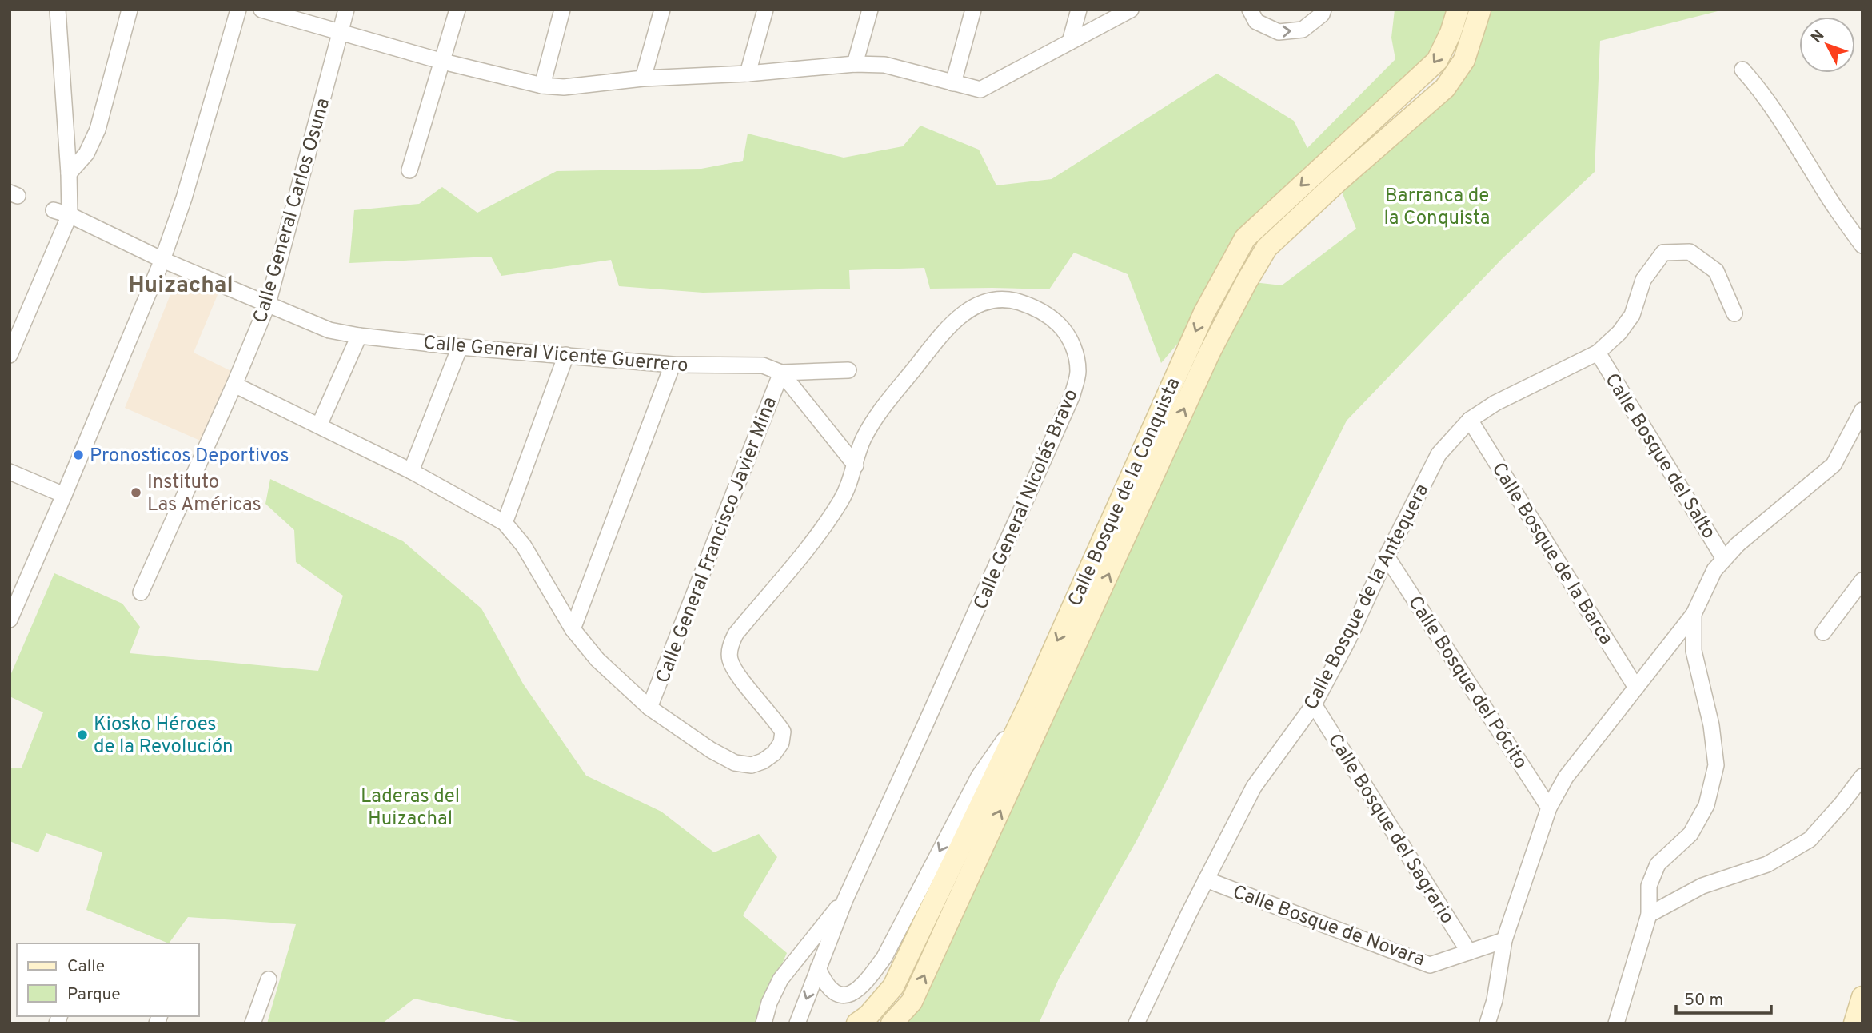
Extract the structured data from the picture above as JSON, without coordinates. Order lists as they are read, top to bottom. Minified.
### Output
{"streets":{"main road":["Calle Bosque de la Conquista"],"street":["Calle General Carlos Osuna","Calle General Vicente Guerrero","Calle Bosque del Salto","Calle General Nicolás Bravo","Calle General Francisco Javier Mina","Calle Bosque de la Barca","Calle Bosque de la Antequera","Calle Bosque del Pócito","Calle Bosque del Sagrario","Calle Bosque de Novara"]},"crossings":[["Calle General Carlos Osuna","Calle General Vicente Guerrero"],["Calle General Vicente Guerrero","Calle General Francisco Javier Mina"],["Calle Bosque del Salto","Calle Bosque de la Antequera"],["Calle General Nicolás Bravo","Calle General Francisco Javier Mina"],["Calle Bosque de la Barca","Calle Bosque de la Antequera"],["Calle Bosque de la Antequera","Calle Bosque del Pócito"],["Calle Bosque de la Antequera","Calle Bosque del Sagrario"],["Calle Bosque de la Antequera","Calle Bosque de Novara"],["Calle Bosque del Sagrario","Calle Bosque de Novara"]],"districts":["Huizachal"],"parks":["Barranca de la Conquista","Laderas del Huizachal"],"places":["Pronosticos Deportivos","Instituto Las Américas","Kiosko Héroes de la Revolución"],"legend":["Calle","Parque"],"scale_bar":"50 m","north":"top left"}
